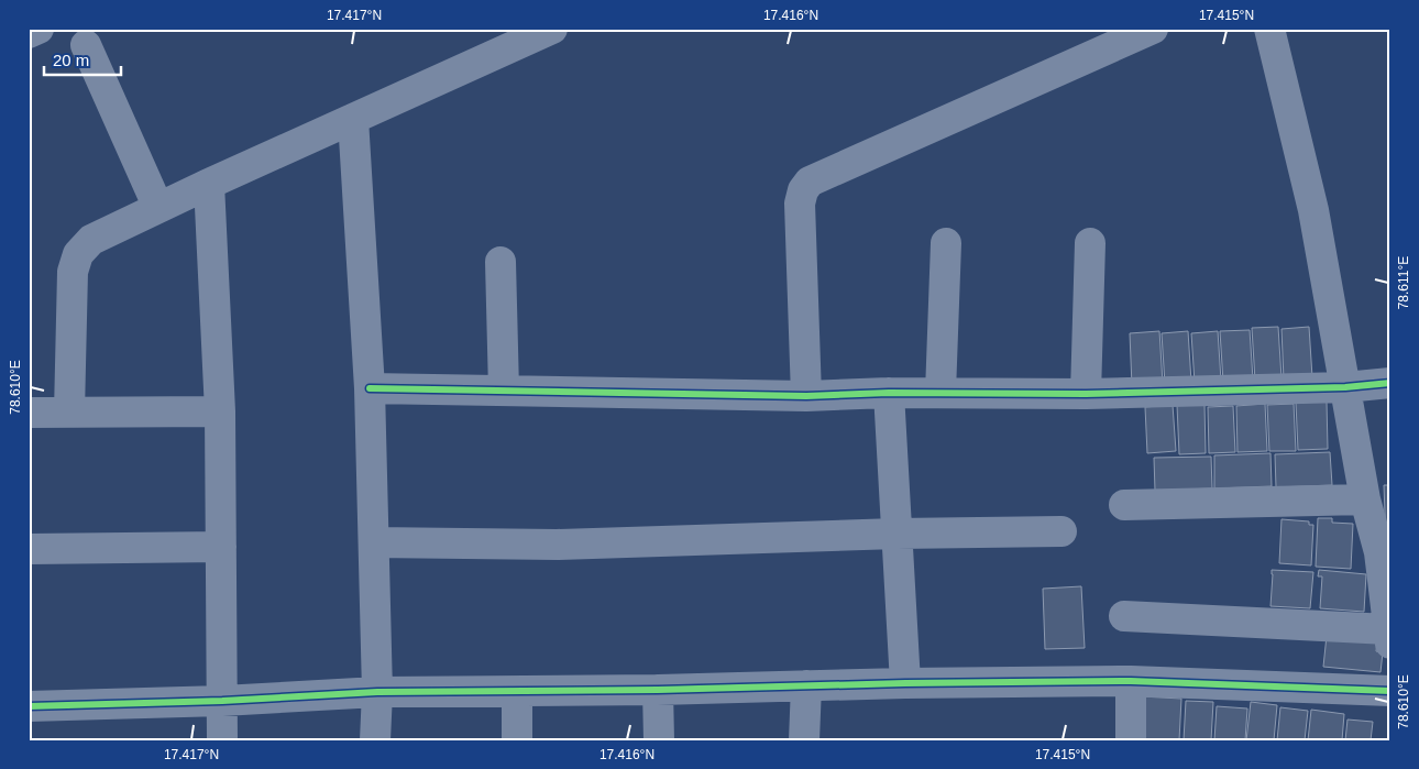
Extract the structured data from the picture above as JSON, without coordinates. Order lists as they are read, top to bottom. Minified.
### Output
{"scale_bar":"20 m","coordinates":["17.417°N","17.416°N","17.415°N","78.611°E","78.610°E"]}
